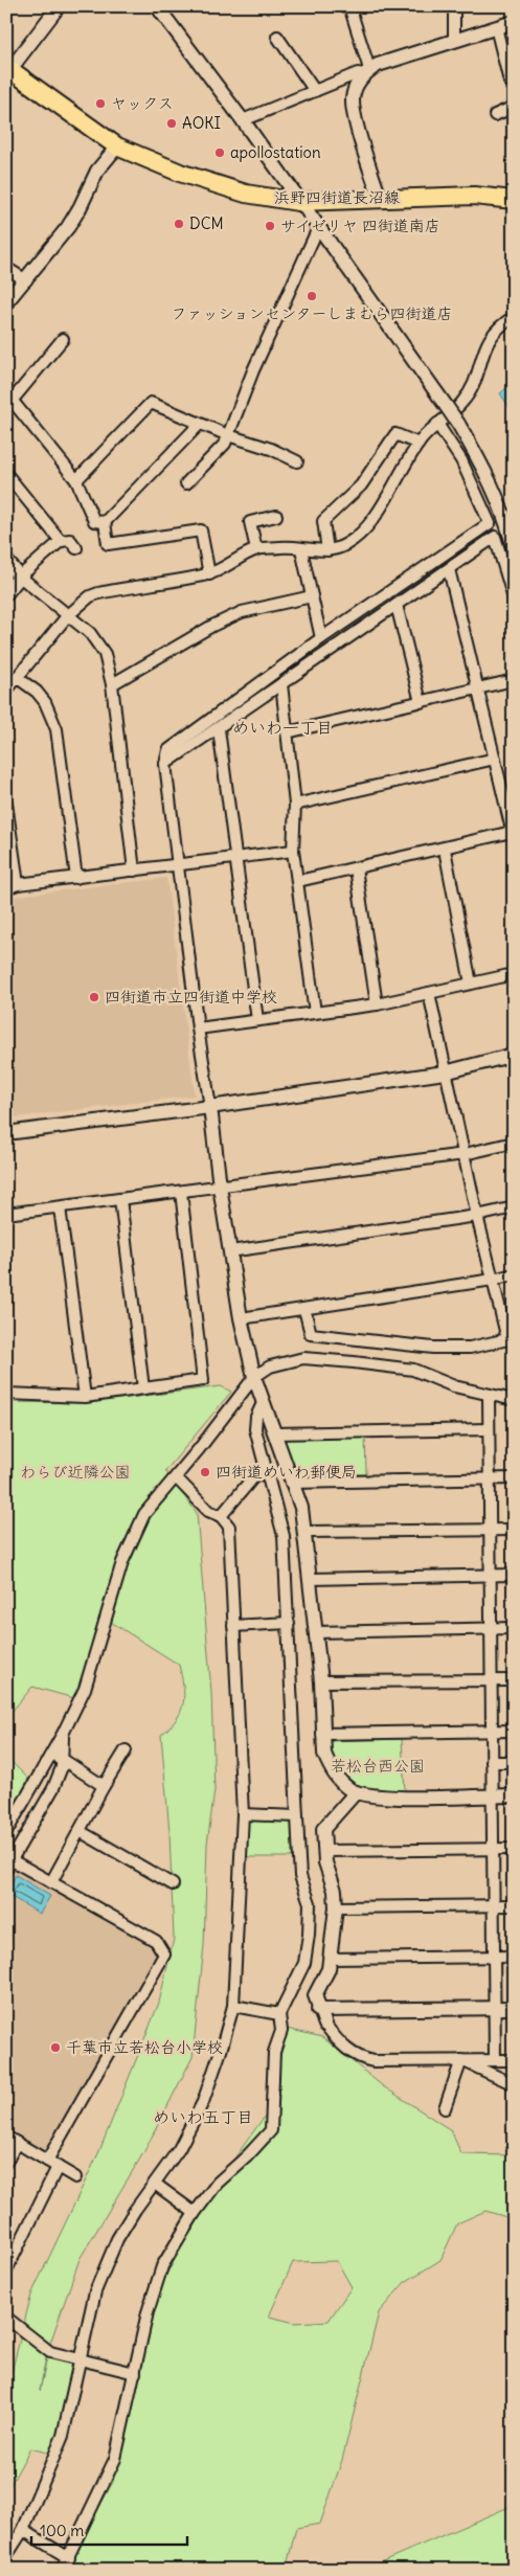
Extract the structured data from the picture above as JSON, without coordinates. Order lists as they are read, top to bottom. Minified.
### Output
{"streets":{"main road":["浜野四街道長沼線"]},"districts":["めいわ一丁目","めいわ五丁目"],"parks":["わらび近隣公園","若松台西公園"],"places":["ヤックス","AOKI","apollostation","DCM","サイゼリヤ 四街道南店","ファッションセンターしまむら四街道店","四街道市立四街道中学校","四街道めいわ郵便局","千葉市立若松台小学校"],"scale_bar":"100 m"}
